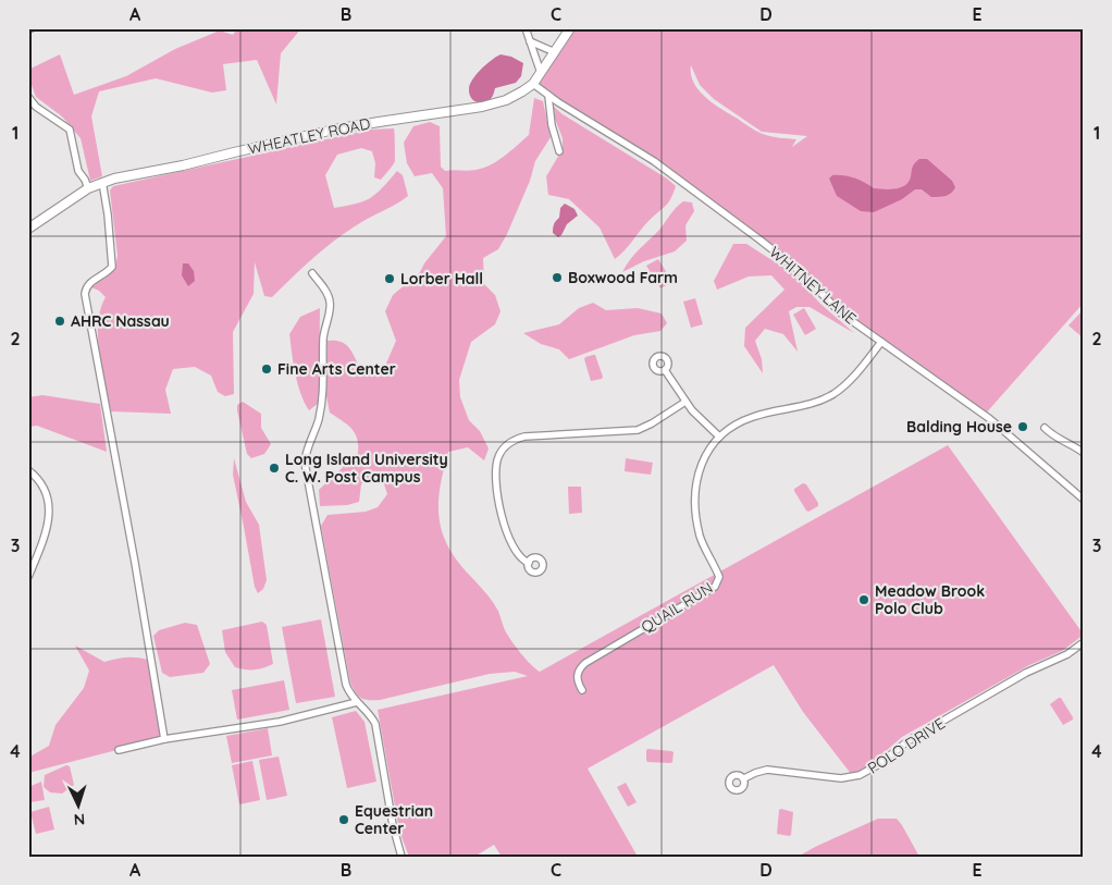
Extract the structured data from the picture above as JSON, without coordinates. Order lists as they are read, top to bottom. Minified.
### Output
{"streets":{"main road":["WHEATLEY ROAD"],"street":["WHITNEY LANE","QUAIL RUN","POLO DRIVE"]},"crossings":[["WHEATLEY ROAD","WHITNEY LANE"],["WHITNEY LANE","QUAIL RUN"]],"places":["Boxwood Farm","Lorber Hall","AHRC Nassau","Fine Arts Center","Balding House","Long Island University C. W. Post Campus","Meadow Brook Polo Club","Equestrian Center"],"north":"bottom","grid":{"columns":["A","B","C","D","E"],"rows":["1","2","3","4"]}}
